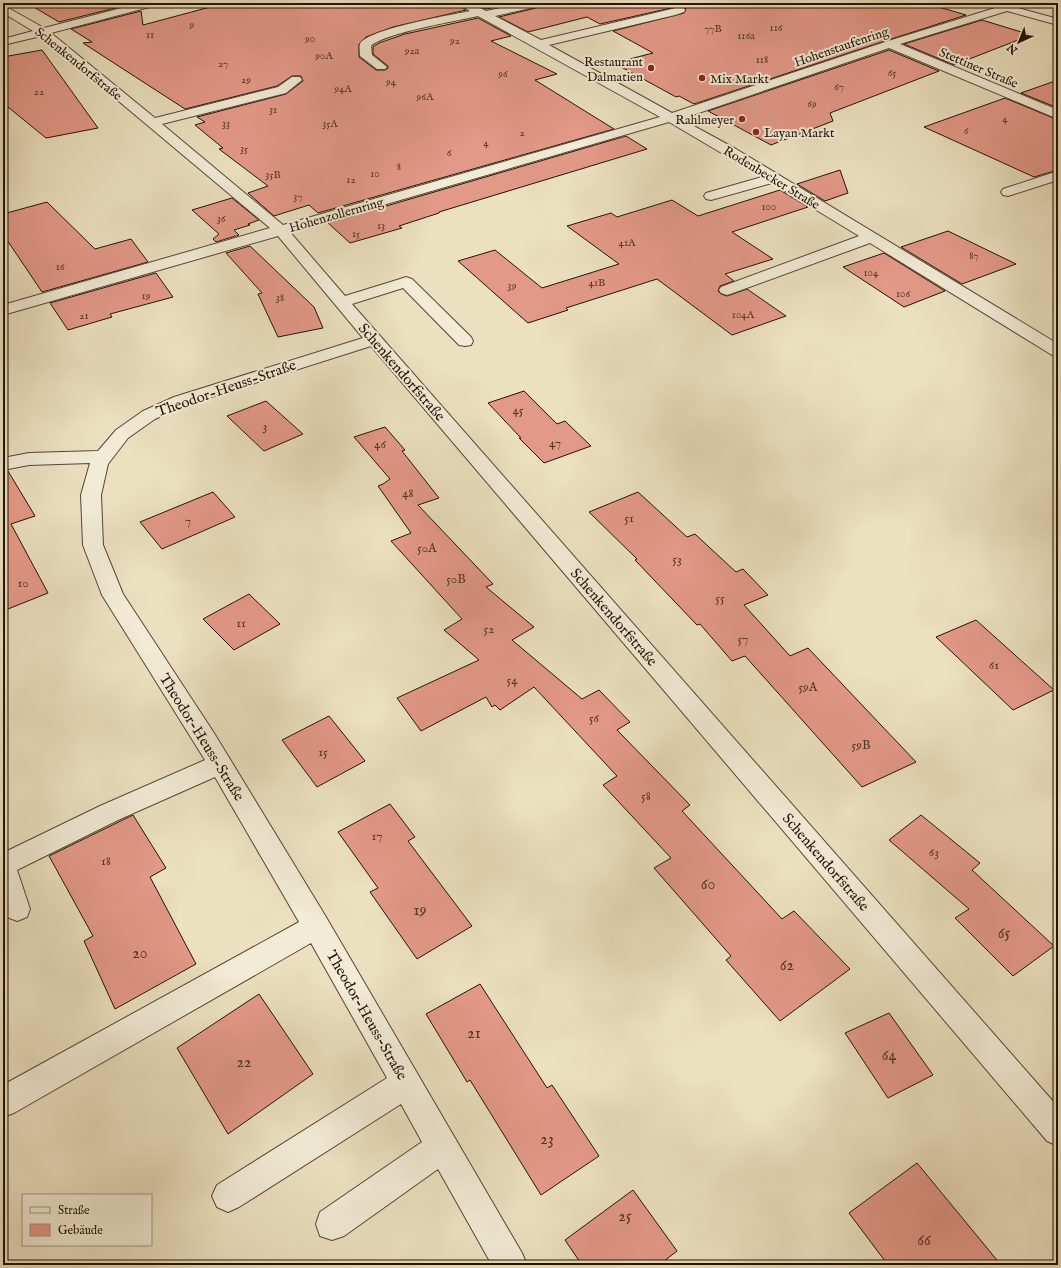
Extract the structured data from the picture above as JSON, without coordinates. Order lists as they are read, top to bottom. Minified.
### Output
{"streets":{"street":["Hohenstaufenring","Schenkendorfstraße","Stettiner Straße","Rodenbecker Straße","Hohenzollernring","Theodor-Heuss-Straße"]},"crossings":[["Hohenstaufenring","Stettiner Straße"],["Hohenstaufenring","Rodenbecker Straße"],["Hohenstaufenring","Hohenzollernring"],["Schenkendorfstraße","Hohenzollernring"],["Schenkendorfstraße","Theodor-Heuss-Straße"],["Rodenbecker Straße","Hohenzollernring"]],"places":["Restaurant Dalmatien","Mix Markt","Rahlmeyer","Layan Markt"],"house_numbers":["9","116","77B","11","116a","90","92","92a","90A","118","27","65","96","29","94","67","94A","22","96A","69","31","4","33","35A","6","2","4","35","6","8","10","35B","12","37","100","36","13","15","41A","87","16","104","41B","39","106","19","38","104A","21","45","3","47","46","48","51","7","50A","53","50B","10","55","11","52","57","61","54","59A","56","59B","15","58","17","63","18","60","19","65","20","62","21","64","22","23","25","66"],"legend":["Straße","Gebäude"],"north":"bottom left"}
